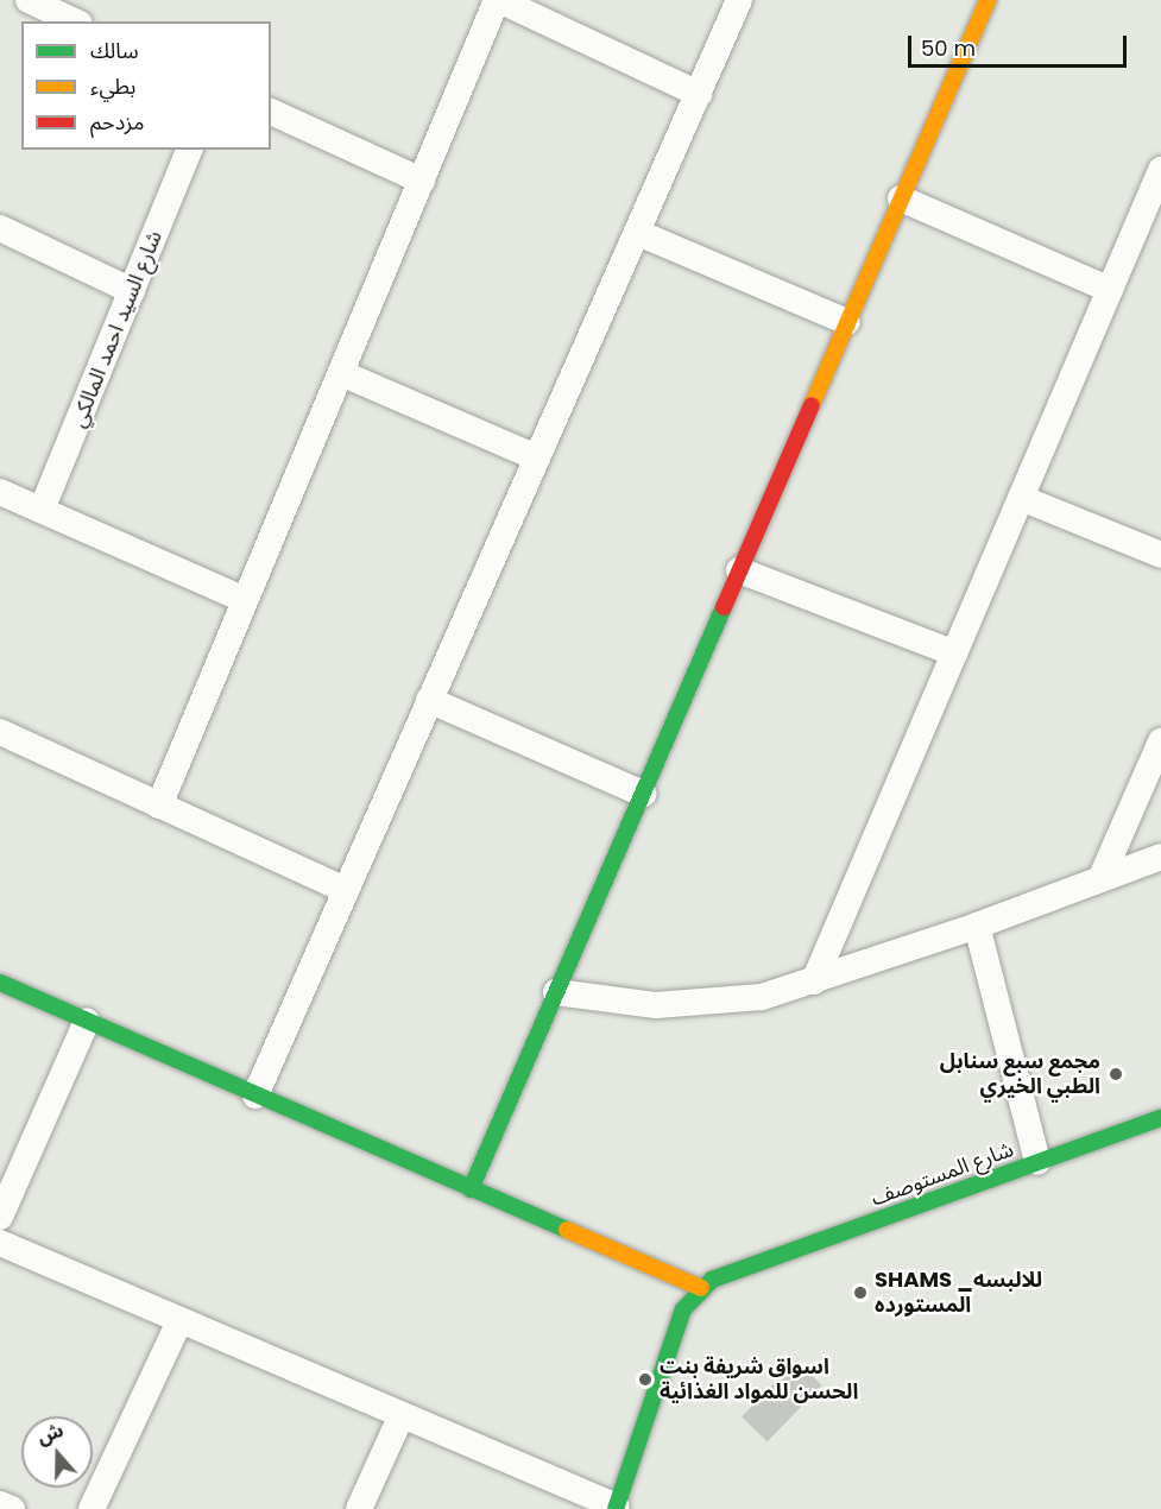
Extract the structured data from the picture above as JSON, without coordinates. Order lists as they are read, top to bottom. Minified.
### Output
{"streets":{"street":["شارع السيد احمد المالكي","شارع المستوصف"]},"places":["مجمع سبع سنابل الطبي الخيري","SHAMS _للالبسه المستورده","اسواق شريفة بنت الحسن للمواد الغذائية"],"legend":["سالك","بطيء","مزدحم"],"scale_bar":"50 m","north":"top"}
